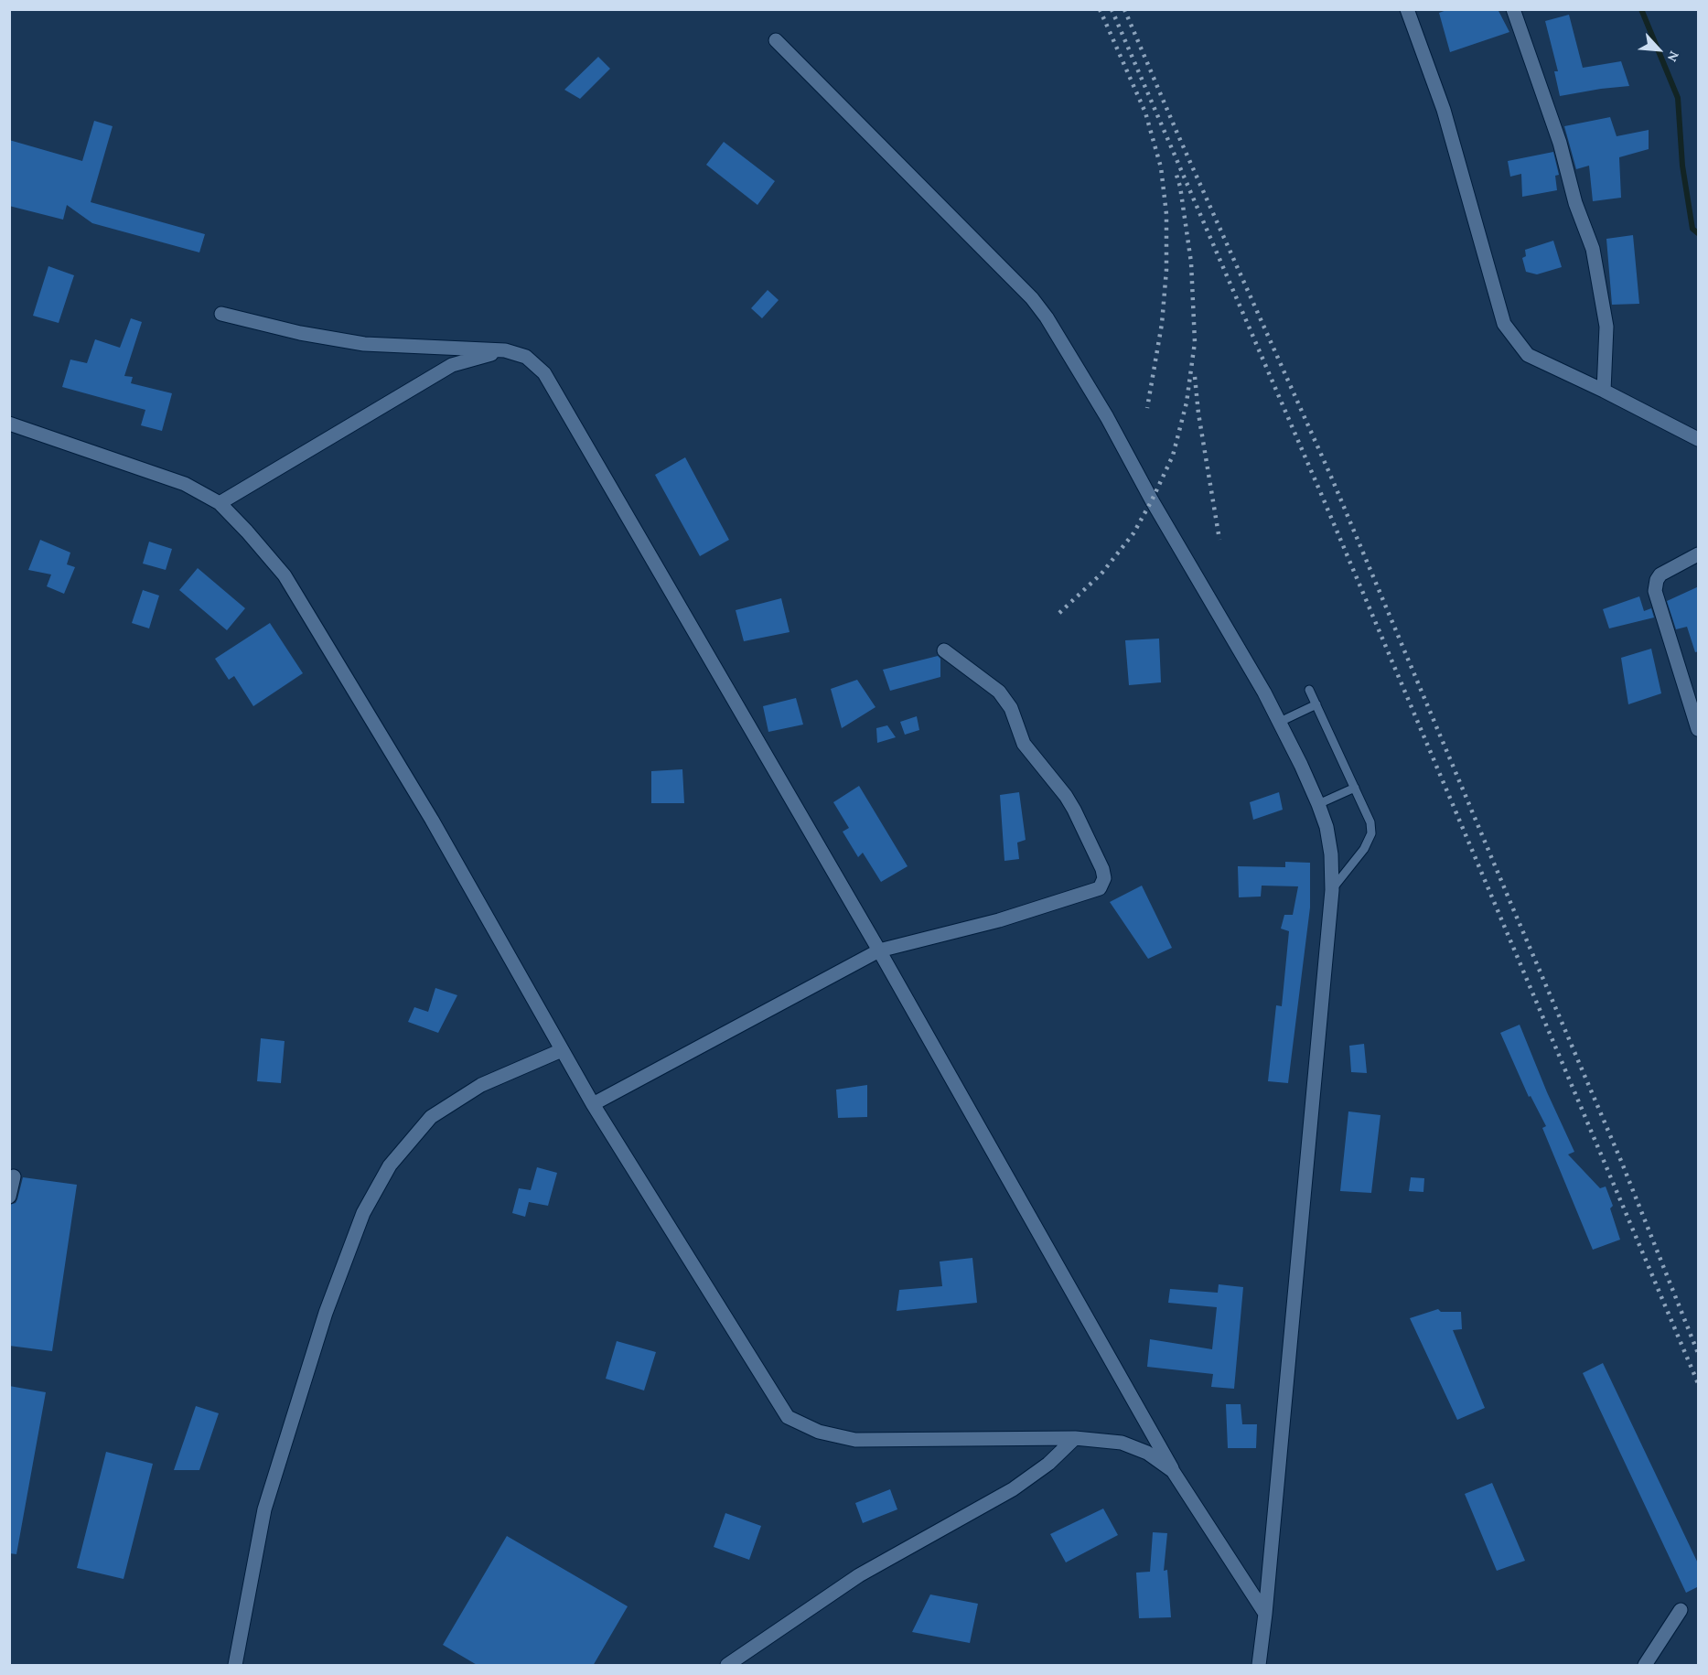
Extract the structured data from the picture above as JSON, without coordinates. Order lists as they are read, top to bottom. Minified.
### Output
{"north":"bottom right"}
